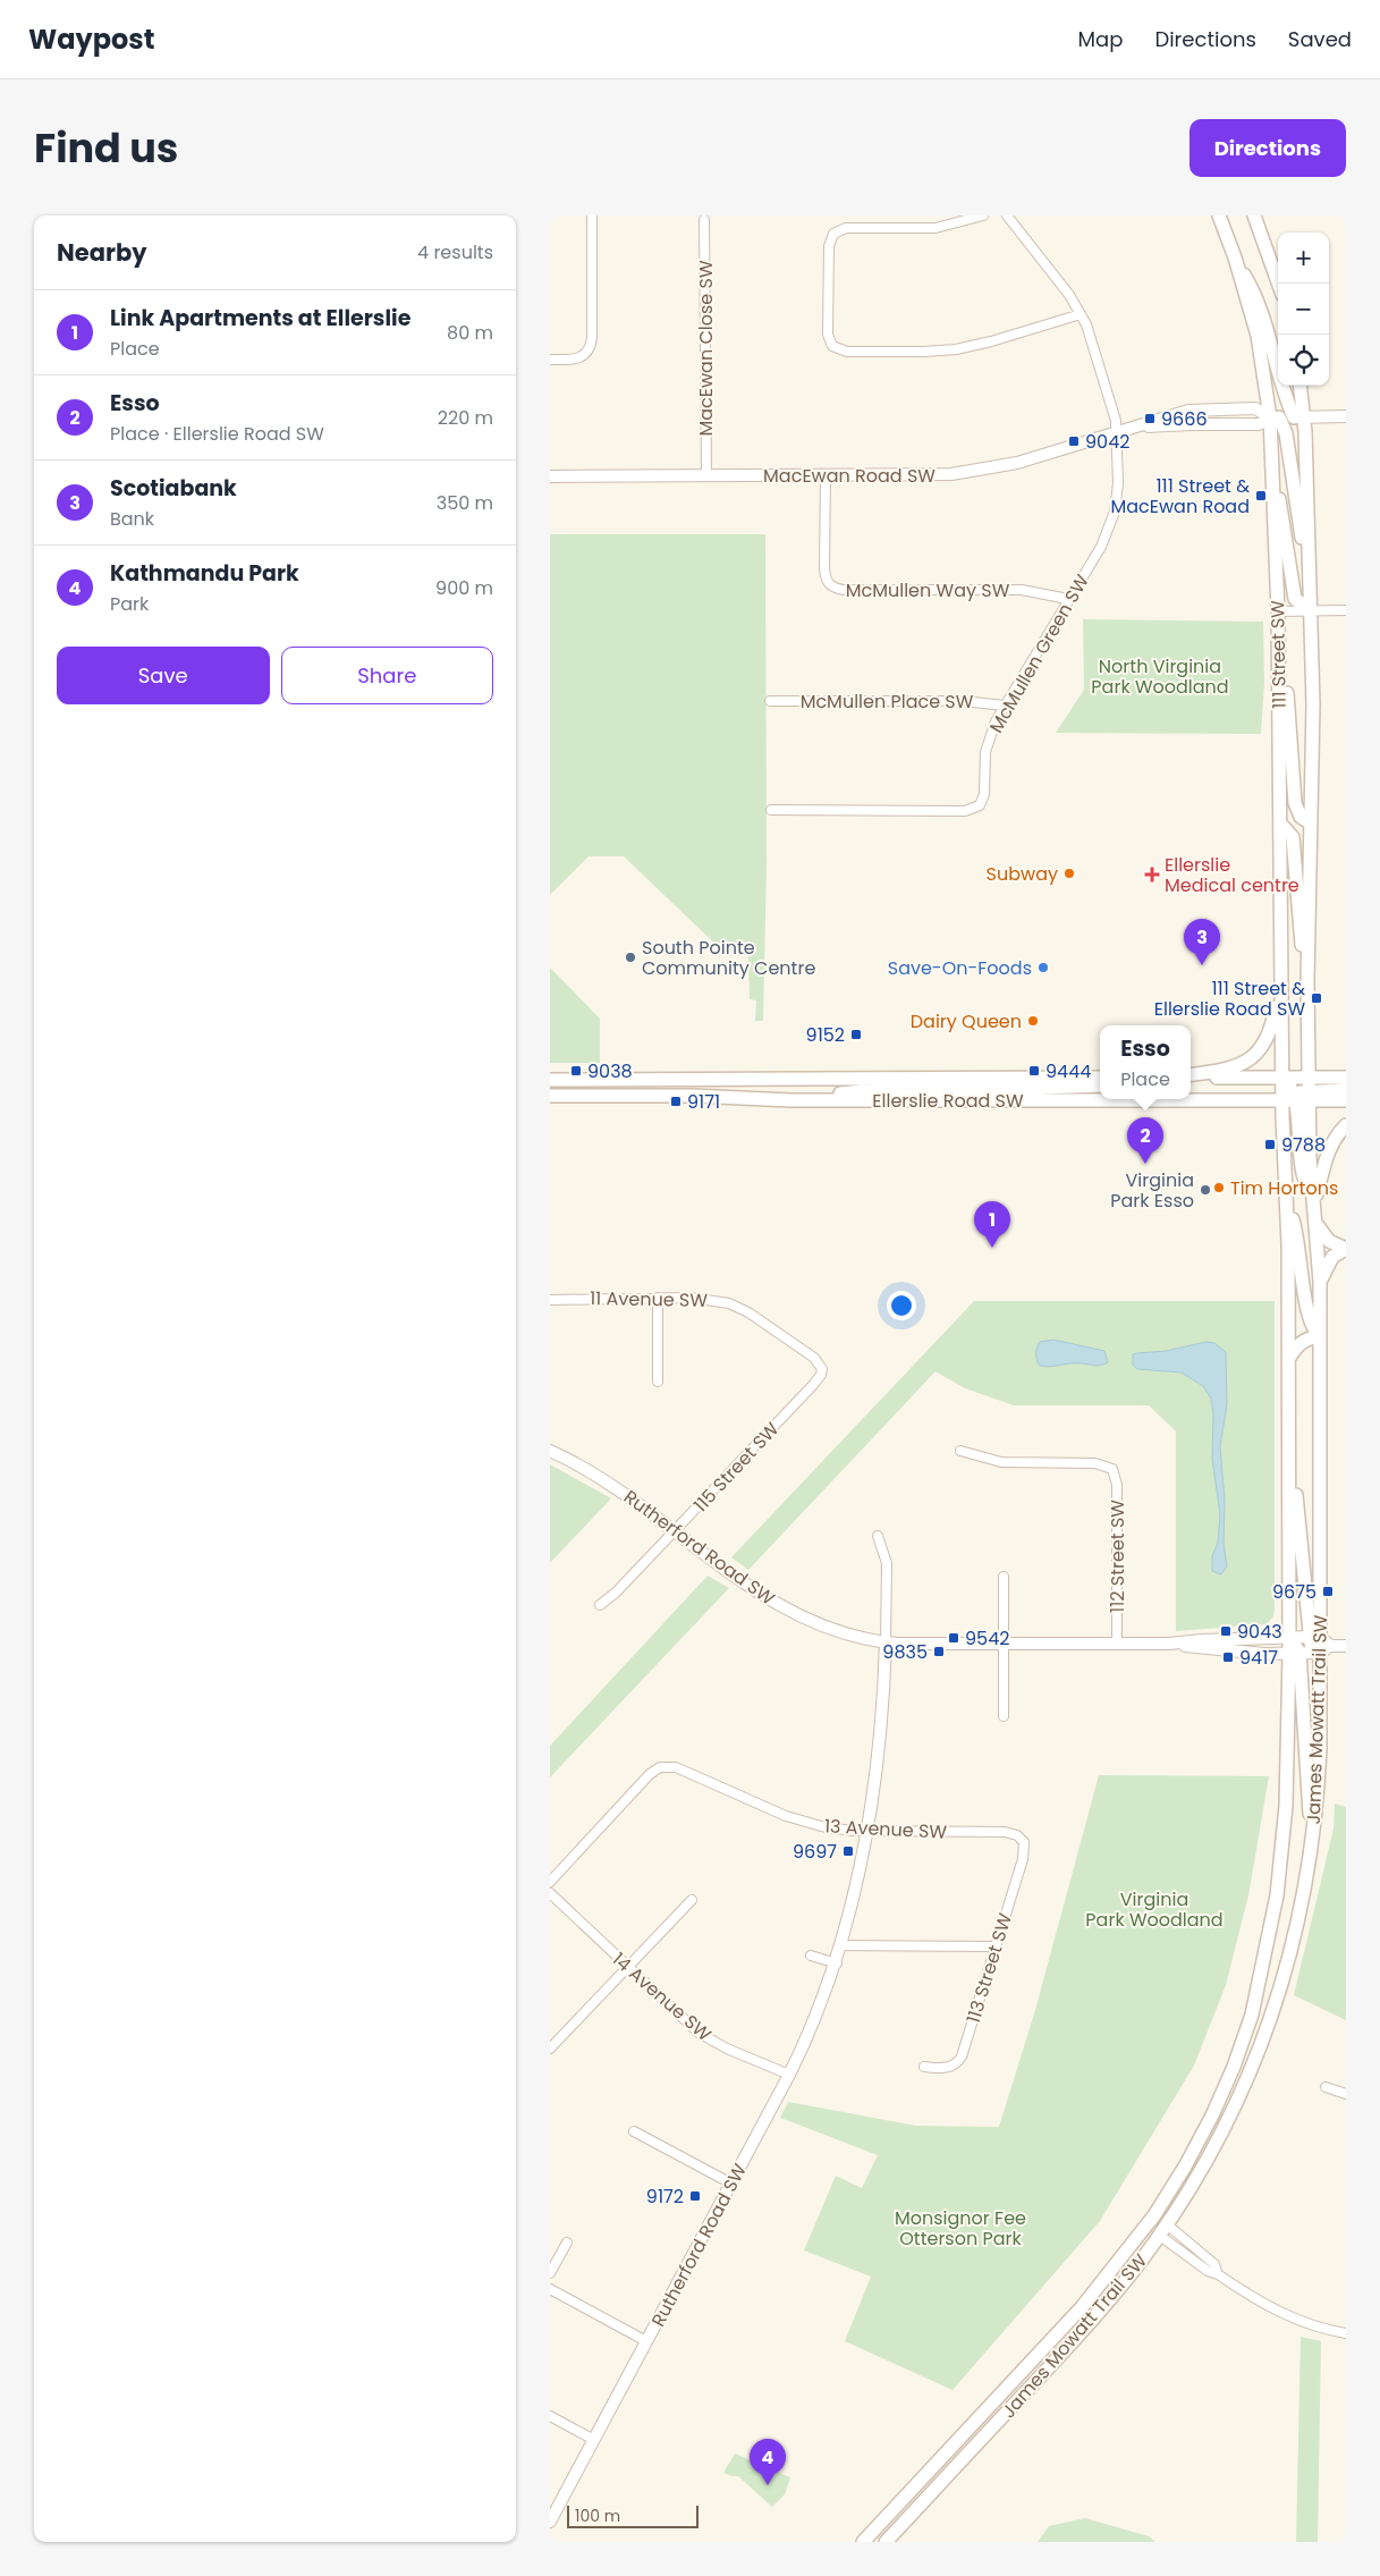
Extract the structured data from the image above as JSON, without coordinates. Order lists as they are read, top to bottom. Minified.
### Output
{"streets":{"main road":["111 Street SW","Ellerslie Road SW","James Mowatt Trail SW"],"street":["MacEwan Close SW","MacEwan Road SW","McMullen Way SW","McMullen Green SW","McMullen Place SW","11 Avenue SW","115 Street SW","Rutherford Road SW","112 Street SW","13 Avenue SW","113 Street SW","14 Avenue SW"]},"crossings":[["MacEwan Close SW","MacEwan Road SW"],["MacEwan Road SW","McMullen Way SW"],["MacEwan Road SW","McMullen Green SW"],["MacEwan Road SW","111 Street SW"],["McMullen Way SW","McMullen Green SW"],["McMullen Green SW","McMullen Place SW"],["111 Street SW","Ellerslie Road SW"],["111 Street SW","James Mowatt Trail SW"],["Ellerslie Road SW","James Mowatt Trail SW"],["11 Avenue SW","115 Street SW"],["115 Street SW","Rutherford Road SW"],["Rutherford Road SW","112 Street SW"],["Rutherford Road SW","James Mowatt Trail SW"],["Rutherford Road SW","13 Avenue SW"],["Rutherford Road SW","14 Avenue SW"],["13 Avenue SW","113 Street SW"]],"parks":["North Virginia Park Woodland","Virginia Park Woodland","Monsignor Fee Otterson Park"],"places":{"transit":["9666","9042","111 Street & MacEwan Road","111 Street & Ellerslie Road SW","9152","9038","9444","9171","9788","9675","9043","9542","9835","9417","9697","9172"],"other":["Subway","South Pointe Community Centre","Save-On-Foods","Dairy Queen","Tim Hortons","Virginia Park Esso"],"health":["Ellerslie Medical centre"]},"scale_bar":"100 m","page":{"header":"Waypost","nav":["Map","Directions","Saved"],"title":"Find us","buttons":["Directions",["Save","Share"]],"heading":["Nearby","4 results"],"map_buttons":["+","−"],"list":[{"mark":"1","name":"Link Apartments at Ellerslie","note":"Place","value":"80 m"},{"mark":"2","name":"Esso","note":"Place · Ellerslie Road SW","value":"220 m"},{"mark":"3","name":"Scotiabank","note":"Bank","value":"350 m"},{"mark":"4","name":"Kathmandu Park","note":"Park","value":"900 m"}],"pins":["3","2","1","4"],"popup":["Esso","Place"],"scale":"100 m"}}
